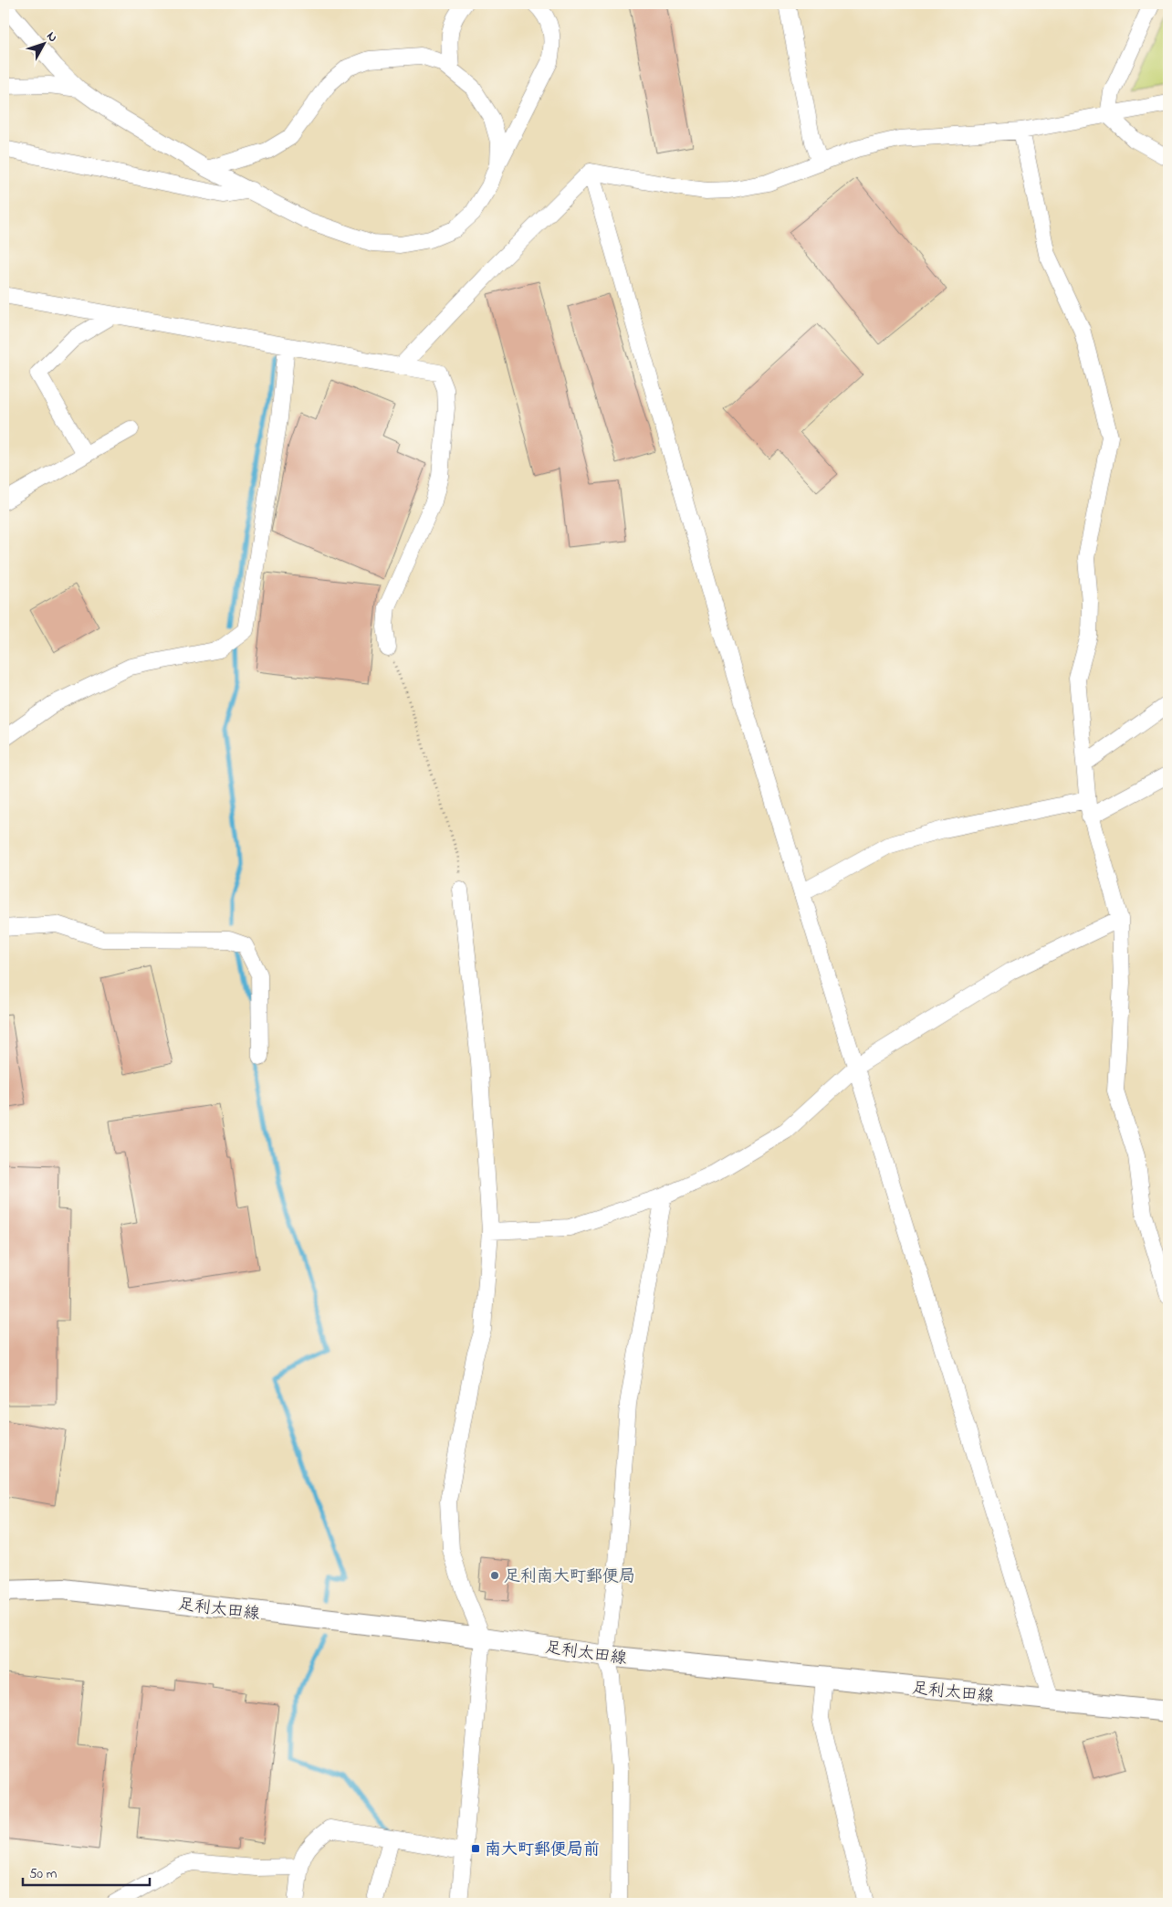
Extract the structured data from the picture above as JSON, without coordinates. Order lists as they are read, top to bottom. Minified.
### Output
{"streets":{"main road":["足利太田線"]},"places":{"other":["足利南大町郵便局"],"transit":["南大町郵便局前"]},"scale_bar":"50 m","north":"top right"}
